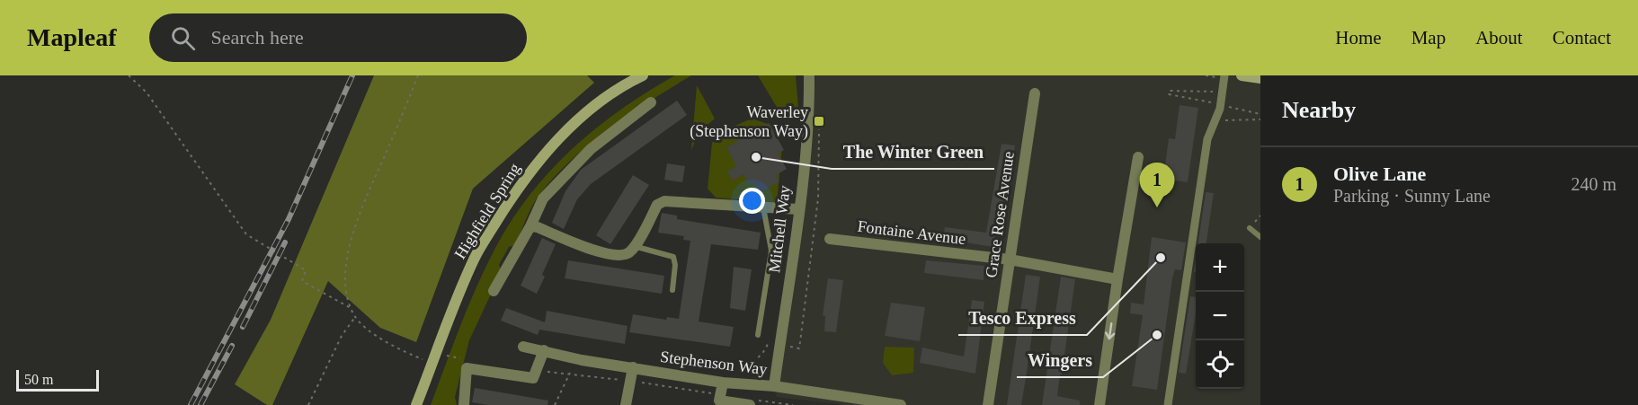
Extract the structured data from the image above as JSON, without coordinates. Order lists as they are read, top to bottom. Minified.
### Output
{"streets":{"main road":["Highfield Spring"],"street":["Grace Rose Avenue","Mitchell Way","Fontaine Avenue","Stephenson Way"]},"crossings":[["Grace Rose Avenue","Fontaine Avenue"],["Mitchell Way","Stephenson Way"]],"places":{"transit":["Waverley (Stephenson Way)"],"other":["The Winter Green","Tesco Express","Wingers"]},"scale_bar":"50 m","page":{"header":"Mapleaf","search":"Search here","nav":["Home","Map","About","Contact"],"heading":"Nearby","list":[{"mark":"1","name":"Olive Lane","note":"Parking · Sunny Lane","value":"240 m"}],"pins":"1","map_buttons":["+","−"],"scale":"50 m"}}
